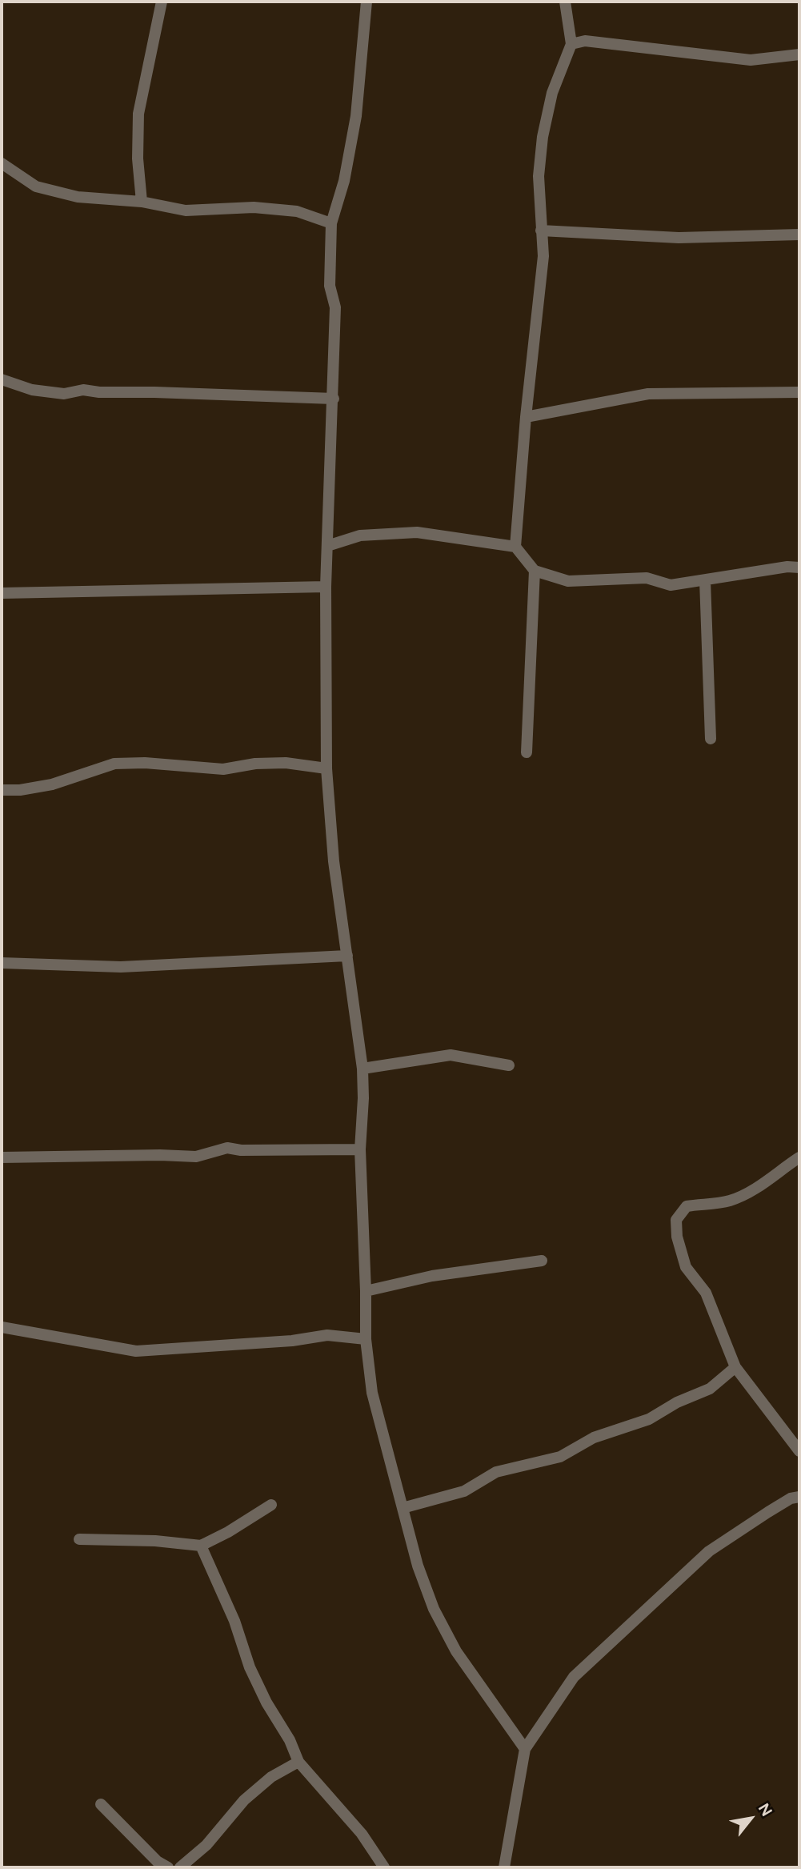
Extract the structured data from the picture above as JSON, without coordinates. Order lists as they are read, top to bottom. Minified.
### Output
{"north":"top right"}
